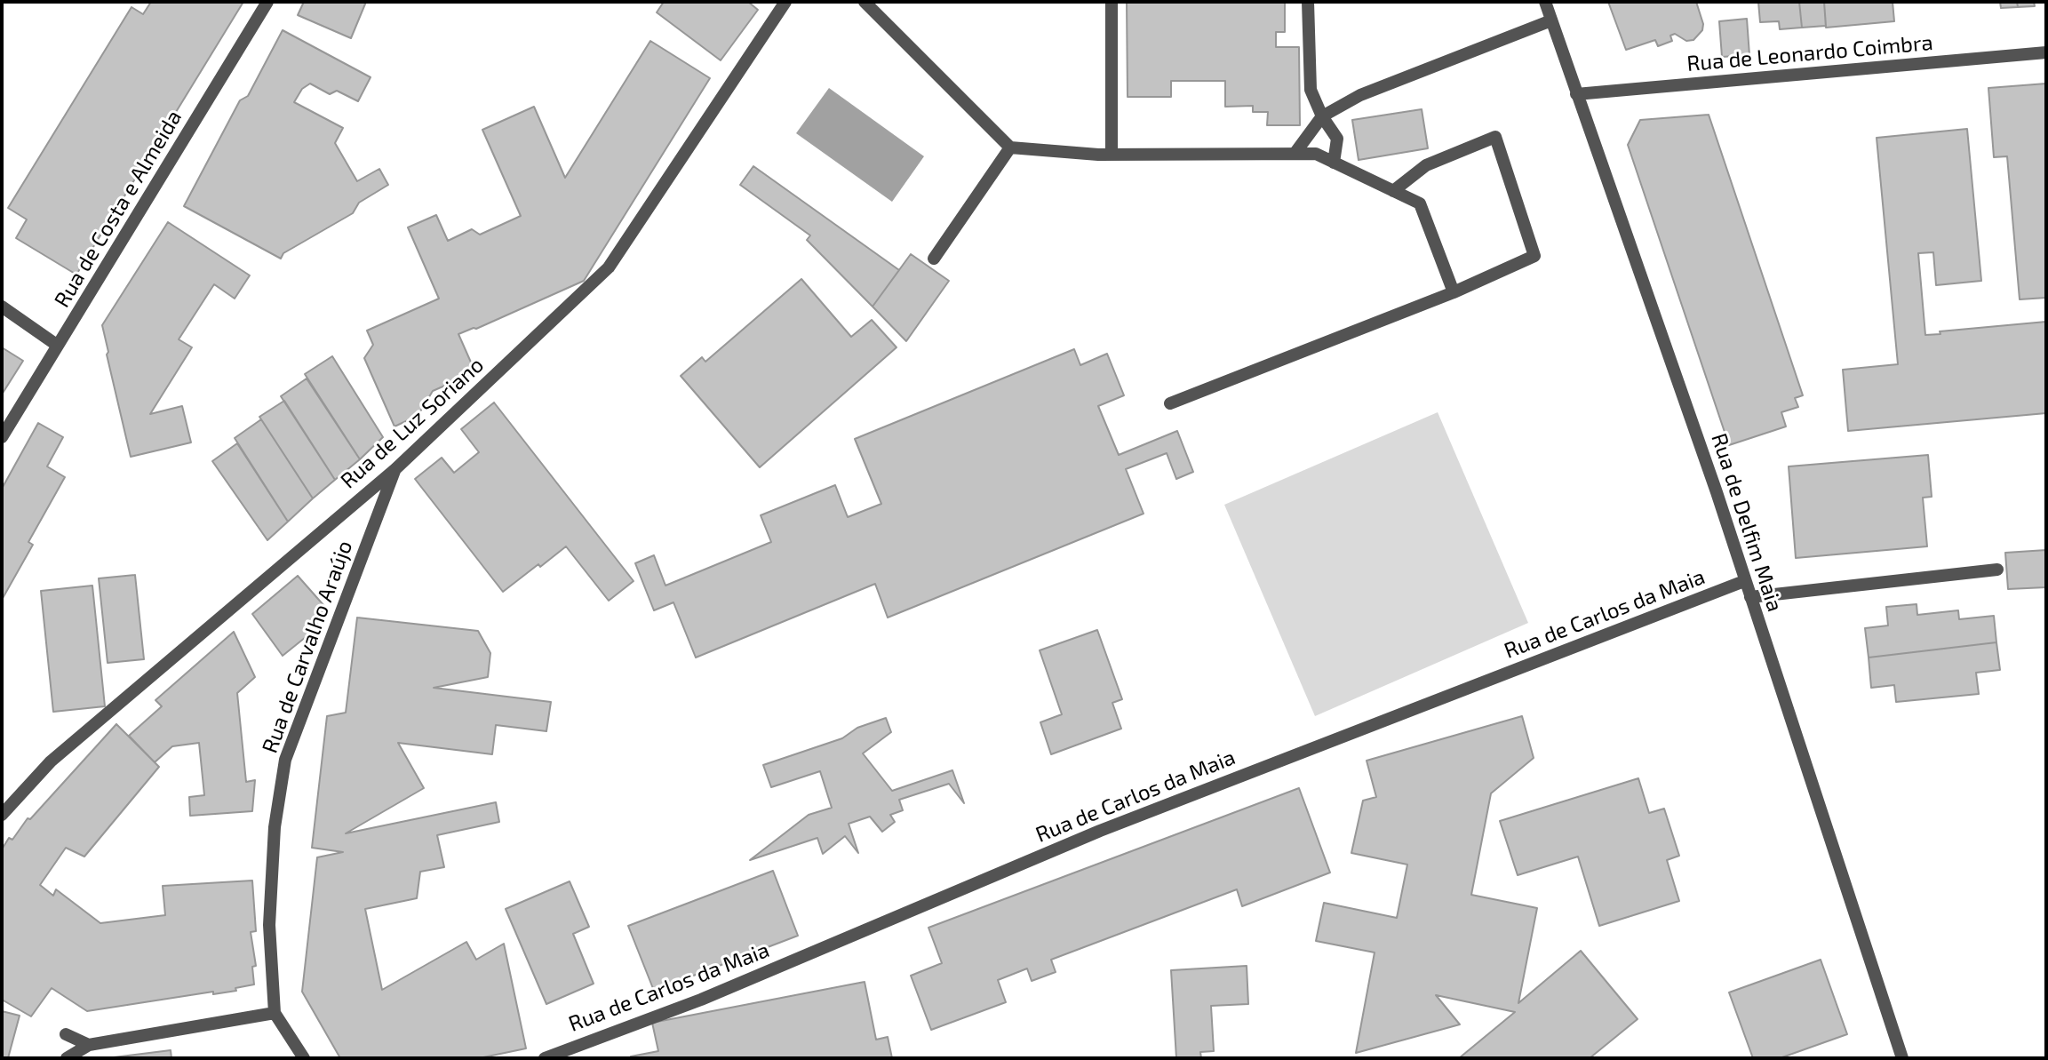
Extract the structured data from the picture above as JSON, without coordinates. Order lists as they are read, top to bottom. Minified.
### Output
{"streets":{"street":["Rua de Leonardo Coimbra","Rua de Costa e Almeida","Rua de Luz Soriano","Rua de Delfim Maia","Rua de Carlos da Maia","Rua de Carvalho Araújo"]},"crossings":[["Rua de Leonardo Coimbra","Rua de Delfim Maia"],["Rua de Luz Soriano","Rua de Carvalho Araújo"],["Rua de Delfim Maia","Rua de Carlos da Maia"]]}
